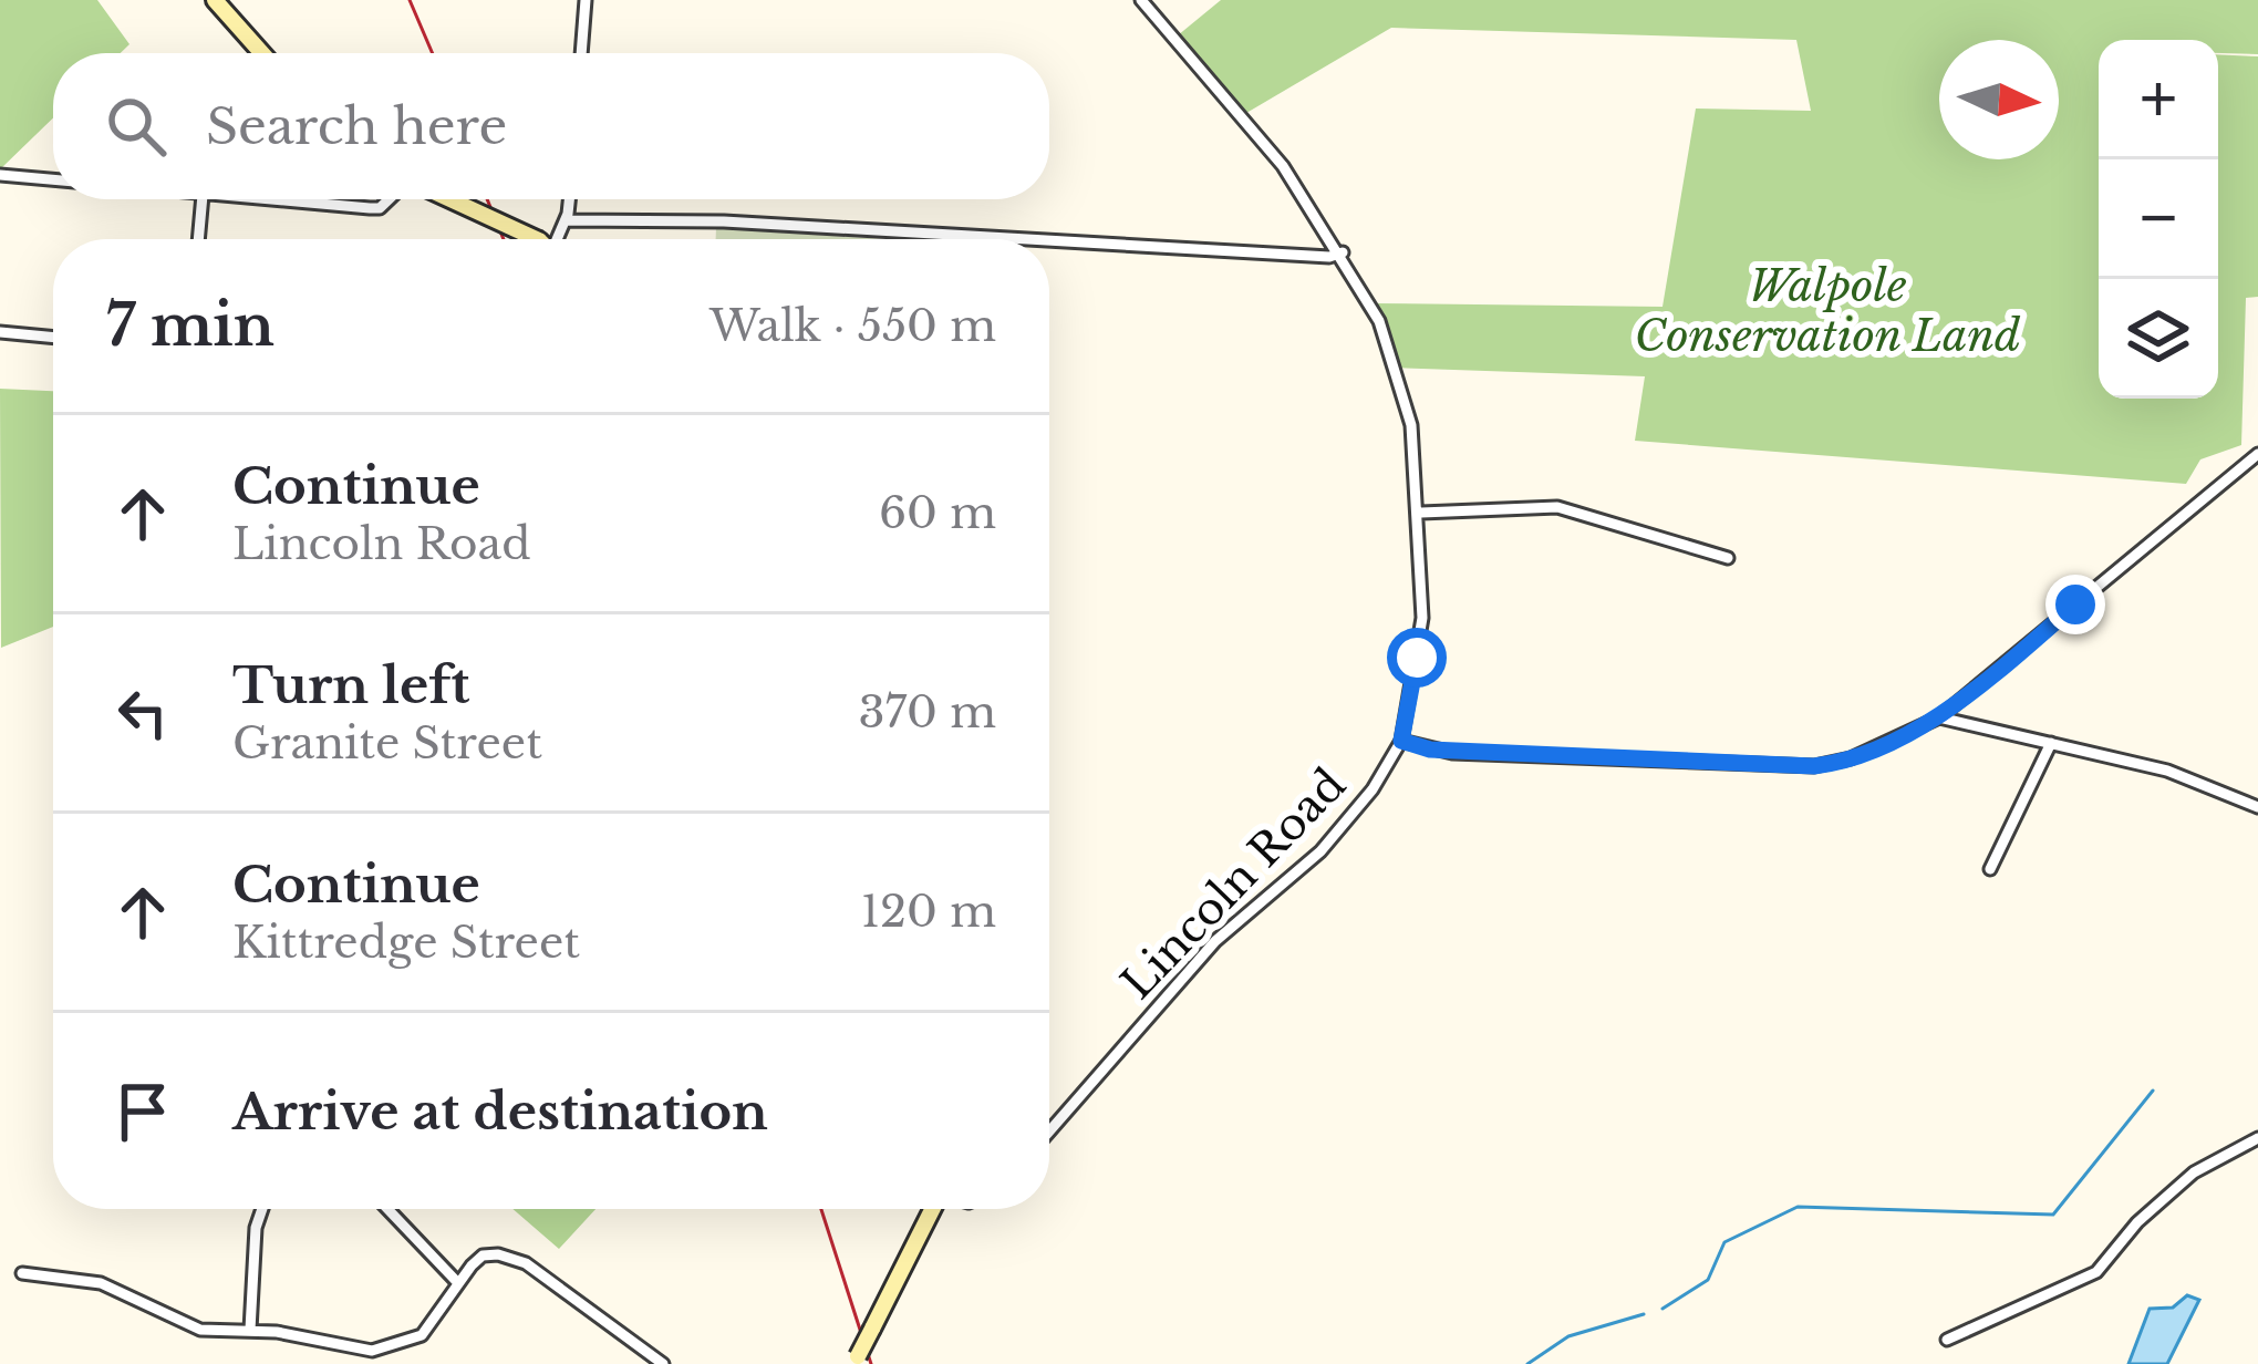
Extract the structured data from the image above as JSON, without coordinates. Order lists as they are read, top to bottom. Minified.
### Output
{"streets":{"street":["Lincoln Road"]},"parks":["Walpole Conservation Land"],"north":"right","page":{"map_buttons":["+","−"],"search":"Search here","heading":["7 min","Walk · 550 m"],"list":[["Continue","Lincoln Road","60 m"],["Turn left","Granite Street","370 m"],["Continue","Kittredge Street","120 m"],"Arrive at destination"]}}
